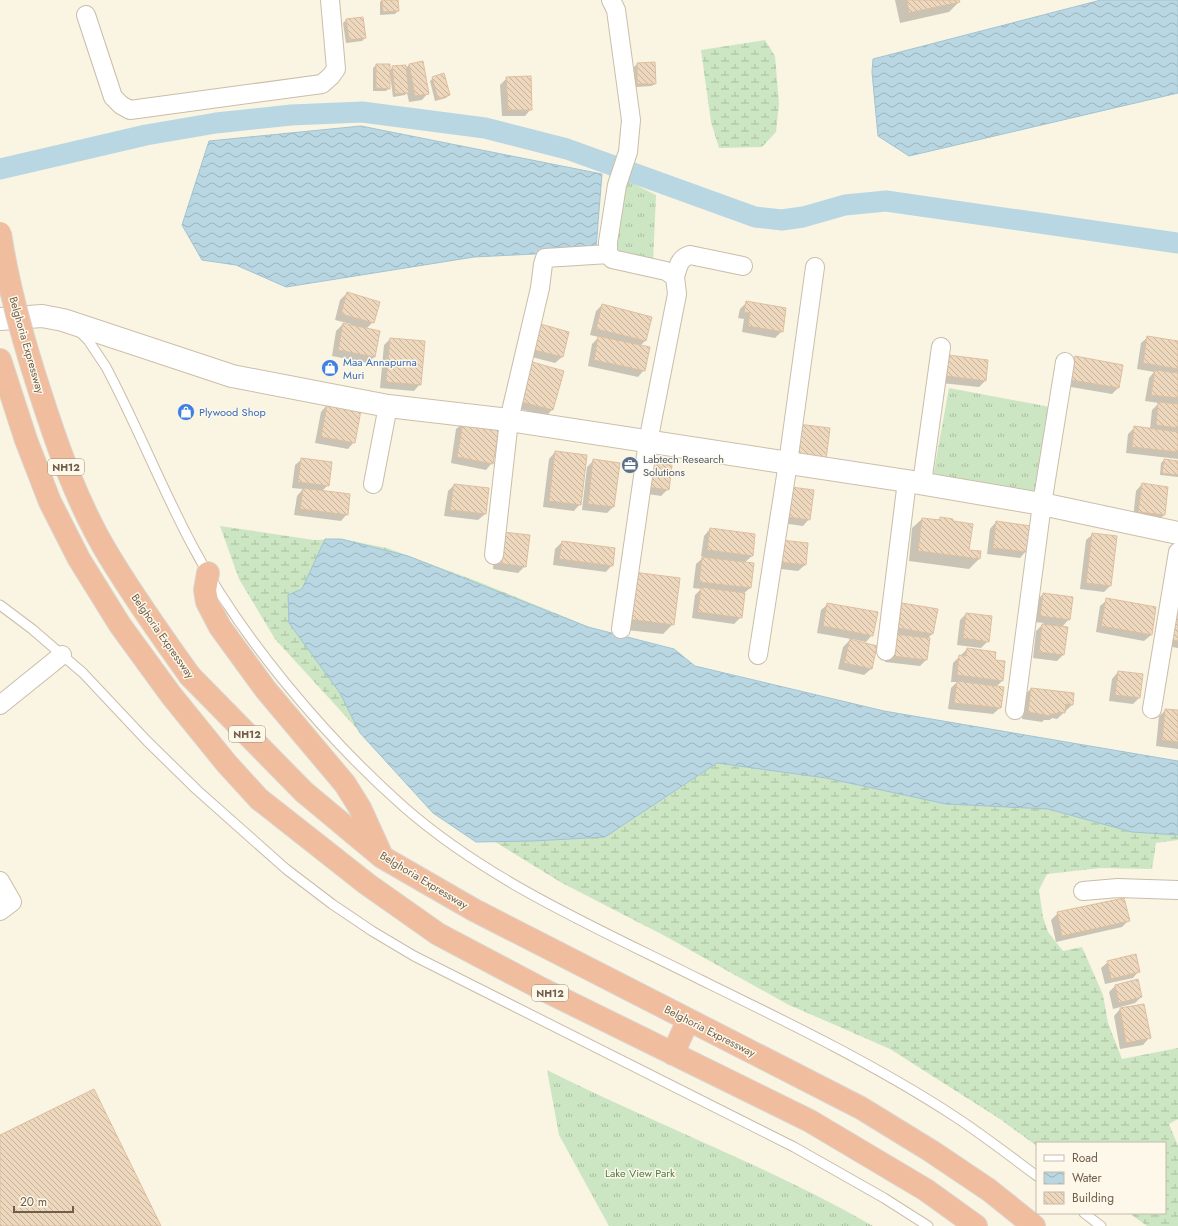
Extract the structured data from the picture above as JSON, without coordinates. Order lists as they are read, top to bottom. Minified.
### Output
{"streets":{"highway":["Belghoria Expressway","NH12"]},"parks":["Lake View Park"],"places":{"shop":["Maa Annapurna Muri","Plywood Shop"],"office":["Labtech Research Solutions"]},"legend":["Road","Water","Building"],"scale_bar":"20 m"}
